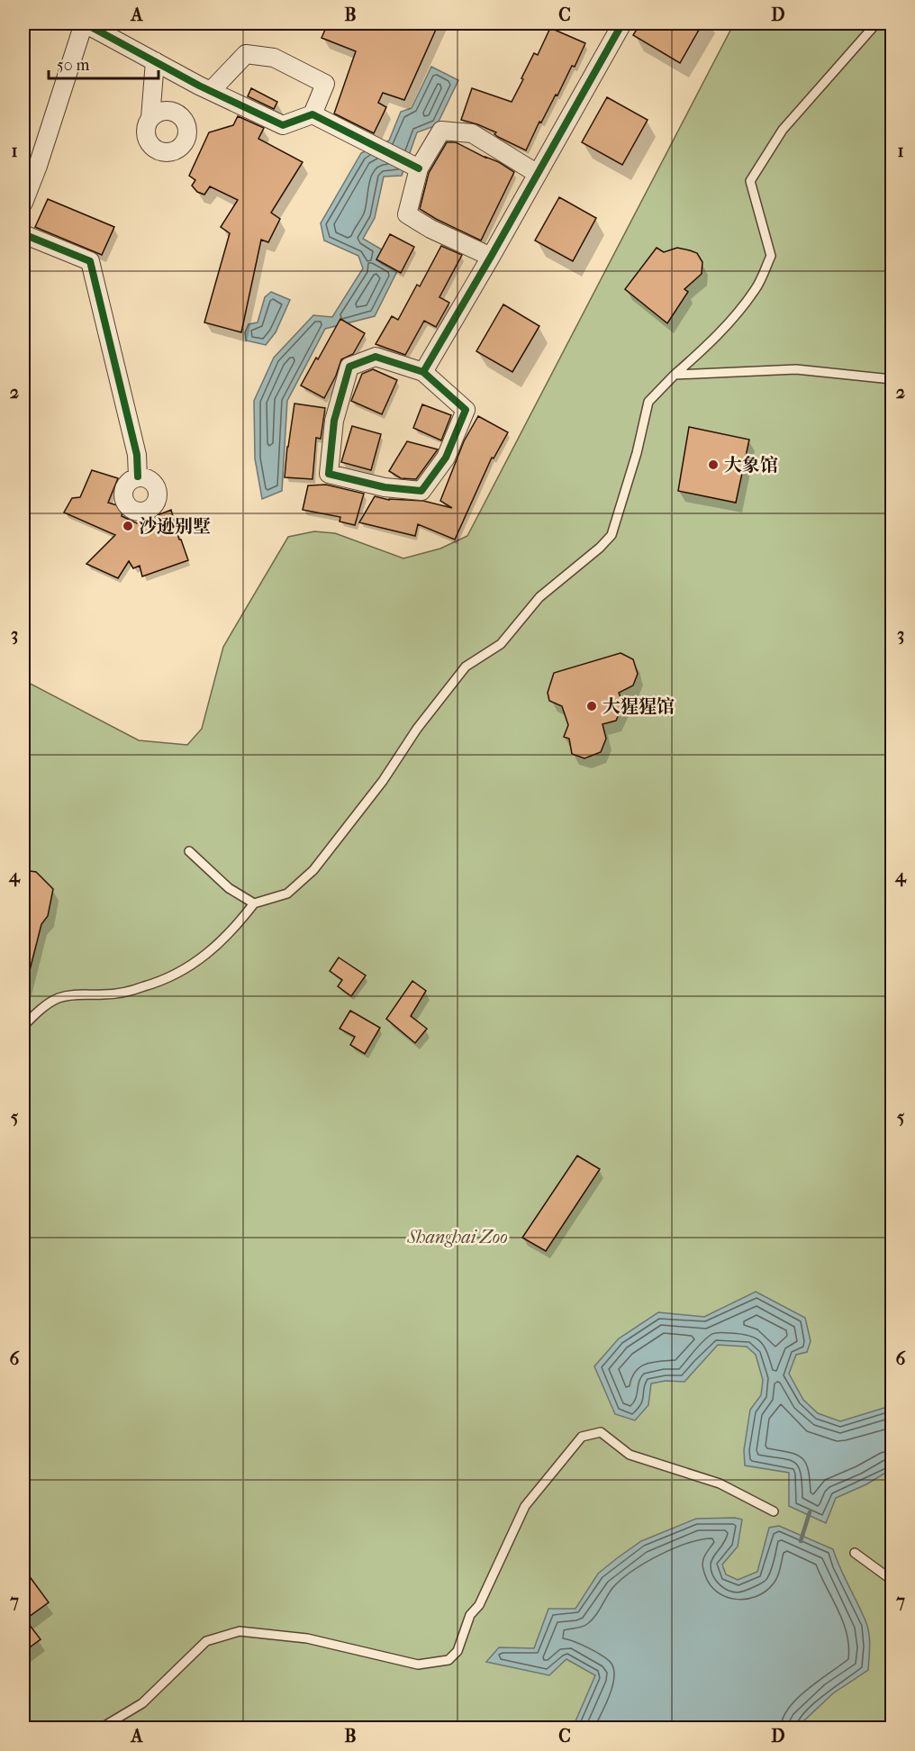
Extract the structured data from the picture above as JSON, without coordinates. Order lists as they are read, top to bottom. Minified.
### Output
{"parks":["Shanghai Zoo"],"places":["大象馆","沙逊别墅","大猩猩馆"],"scale_bar":"50 m","grid":{"columns":["A","B","C","D"],"rows":["1","2","3","4","5","6","7"]}}
